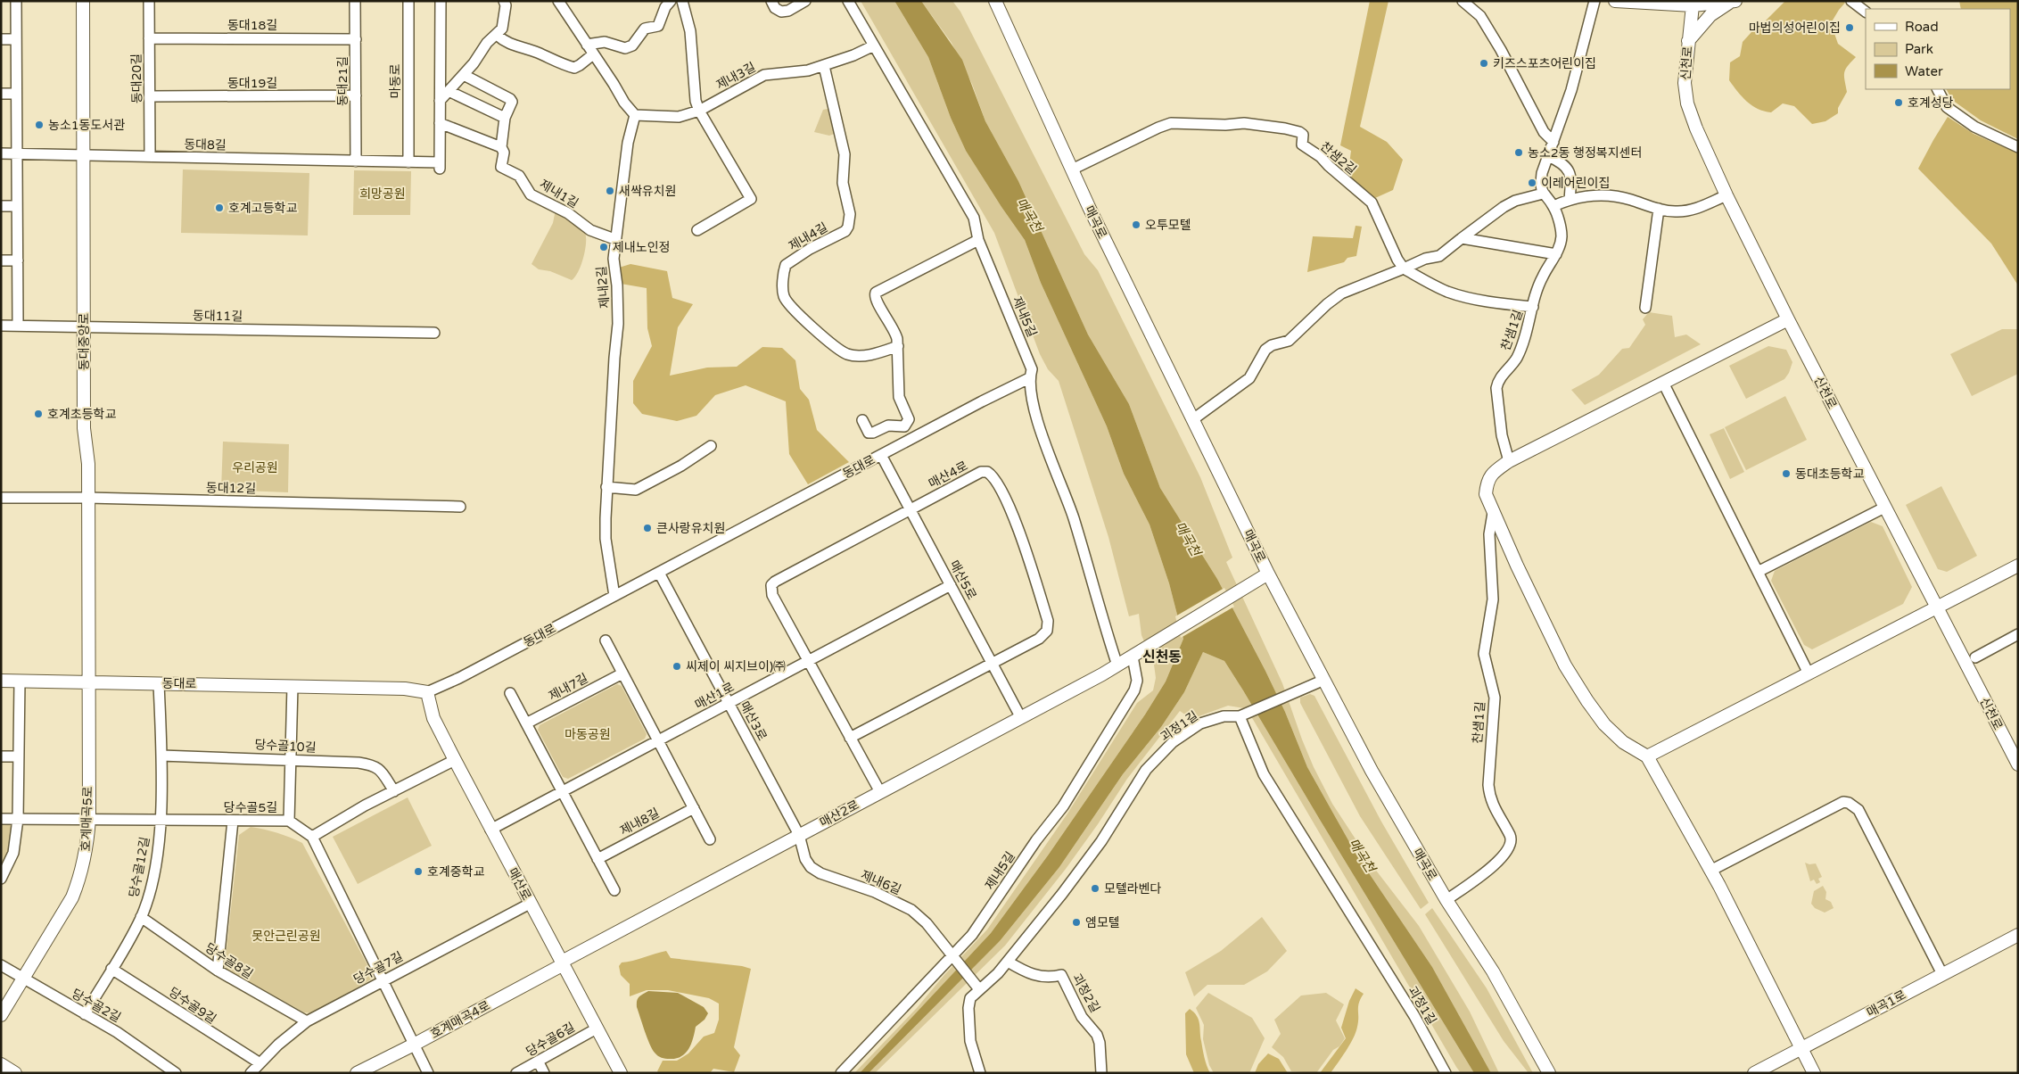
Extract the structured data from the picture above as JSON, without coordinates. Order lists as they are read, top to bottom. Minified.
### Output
{"streets":{"street":["동대18길","신천로","제내3길","동대20길","동대21길","마동로","동대19길","동대8길","찬샘2길","제내1길","매곡로","제내4길","제내2길","동대11길","제내5길","찬샘1길","동대중앙로","동대로","매산4로","동대12길","매산5로","제내7길","매산1로","매산3로","괴정1길","당수골10길","당수골5길","매산2로","호계매곡5로","제내8길","당수골12길","제내6길","매산로","당수골8길","당수골7길","괴정2길","매곡1로","당수골2길","당수골9길","호계매곡4로","당수골6길"]},"crossings":[["동대18길","동대20길"],["동대18길","동대21길"],["제내3길","제내4길"],["제내3길","제내2길"],["제내3길","제내5길"],["동대20길","동대19길"],["동대20길","동대8길"],["동대21길","동대19길"],["동대21길","동대8길"],["마동로","동대8길"],["동대8길","동대중앙로"],["찬샘2길","매곡로"],["제내1길","제내2길"],["매곡로","찬샘1길"],["매곡로","매산2로"],["제내2길","동대로"],["동대11길","동대중앙로"],["제내5길","동대로"],["제내5길","매산2로"],["제내5길","제내6길"],["동대중앙로","동대로"],["동대중앙로","동대12길"],["동대중앙로","호계매곡5로"],["동대로","매산5로"],["동대로","매산3로"],["동대로","호계매곡5로"],["동대로","당수골12길"],["동대로","매산로"],["매산4로","매산5로"],["매산4로","매산1로"],["매산4로","매산2로"],["매산5로","매산1로"],["매산5로","매산2로"],["매산1로","매산3로"],["매산1로","매산로"],["매산3로","매산2로"],["매산3로","제내6길"],["괴정1길","제내6길"],["괴정1길","괴정2길"],["당수골10길","당수골12길"],["당수골5길","호계매곡5로"],["당수골5길","당수골12길"],["매산2로","제내6길"],["매산2로","매산로"],["매산2로","호계매곡4로"],["호계매곡5로","당수골2길"],["당수골12길","당수골8길"],["당수골12길","당수골2길"],["당수골12길","당수골9길"],["매산로","당수골7길"],["매산로","호계매곡4로"],["매산로","당수골6길"],["당수골8길","당수골7길"],["당수골7길","당수골9길"]],"districts":["신천동"],"water":["매곡천"],"parks":["희망공원","우리공원","마동공원","못안근린공원"],"places":["마법의성어린이집","키즈스포츠어린이집","호계성당","농소1동도서관","농소2동 행정복지센터","이레어린이집","새싹유치원","호계고등학교","오투모텔","제내노인정","호계초등학교","동대초등학교","큰사랑유치원","씨제이 씨지브이)㈜","호계중학교","모텔라벤다","엠모텔"],"legend":["Road","Park","Water"]}
